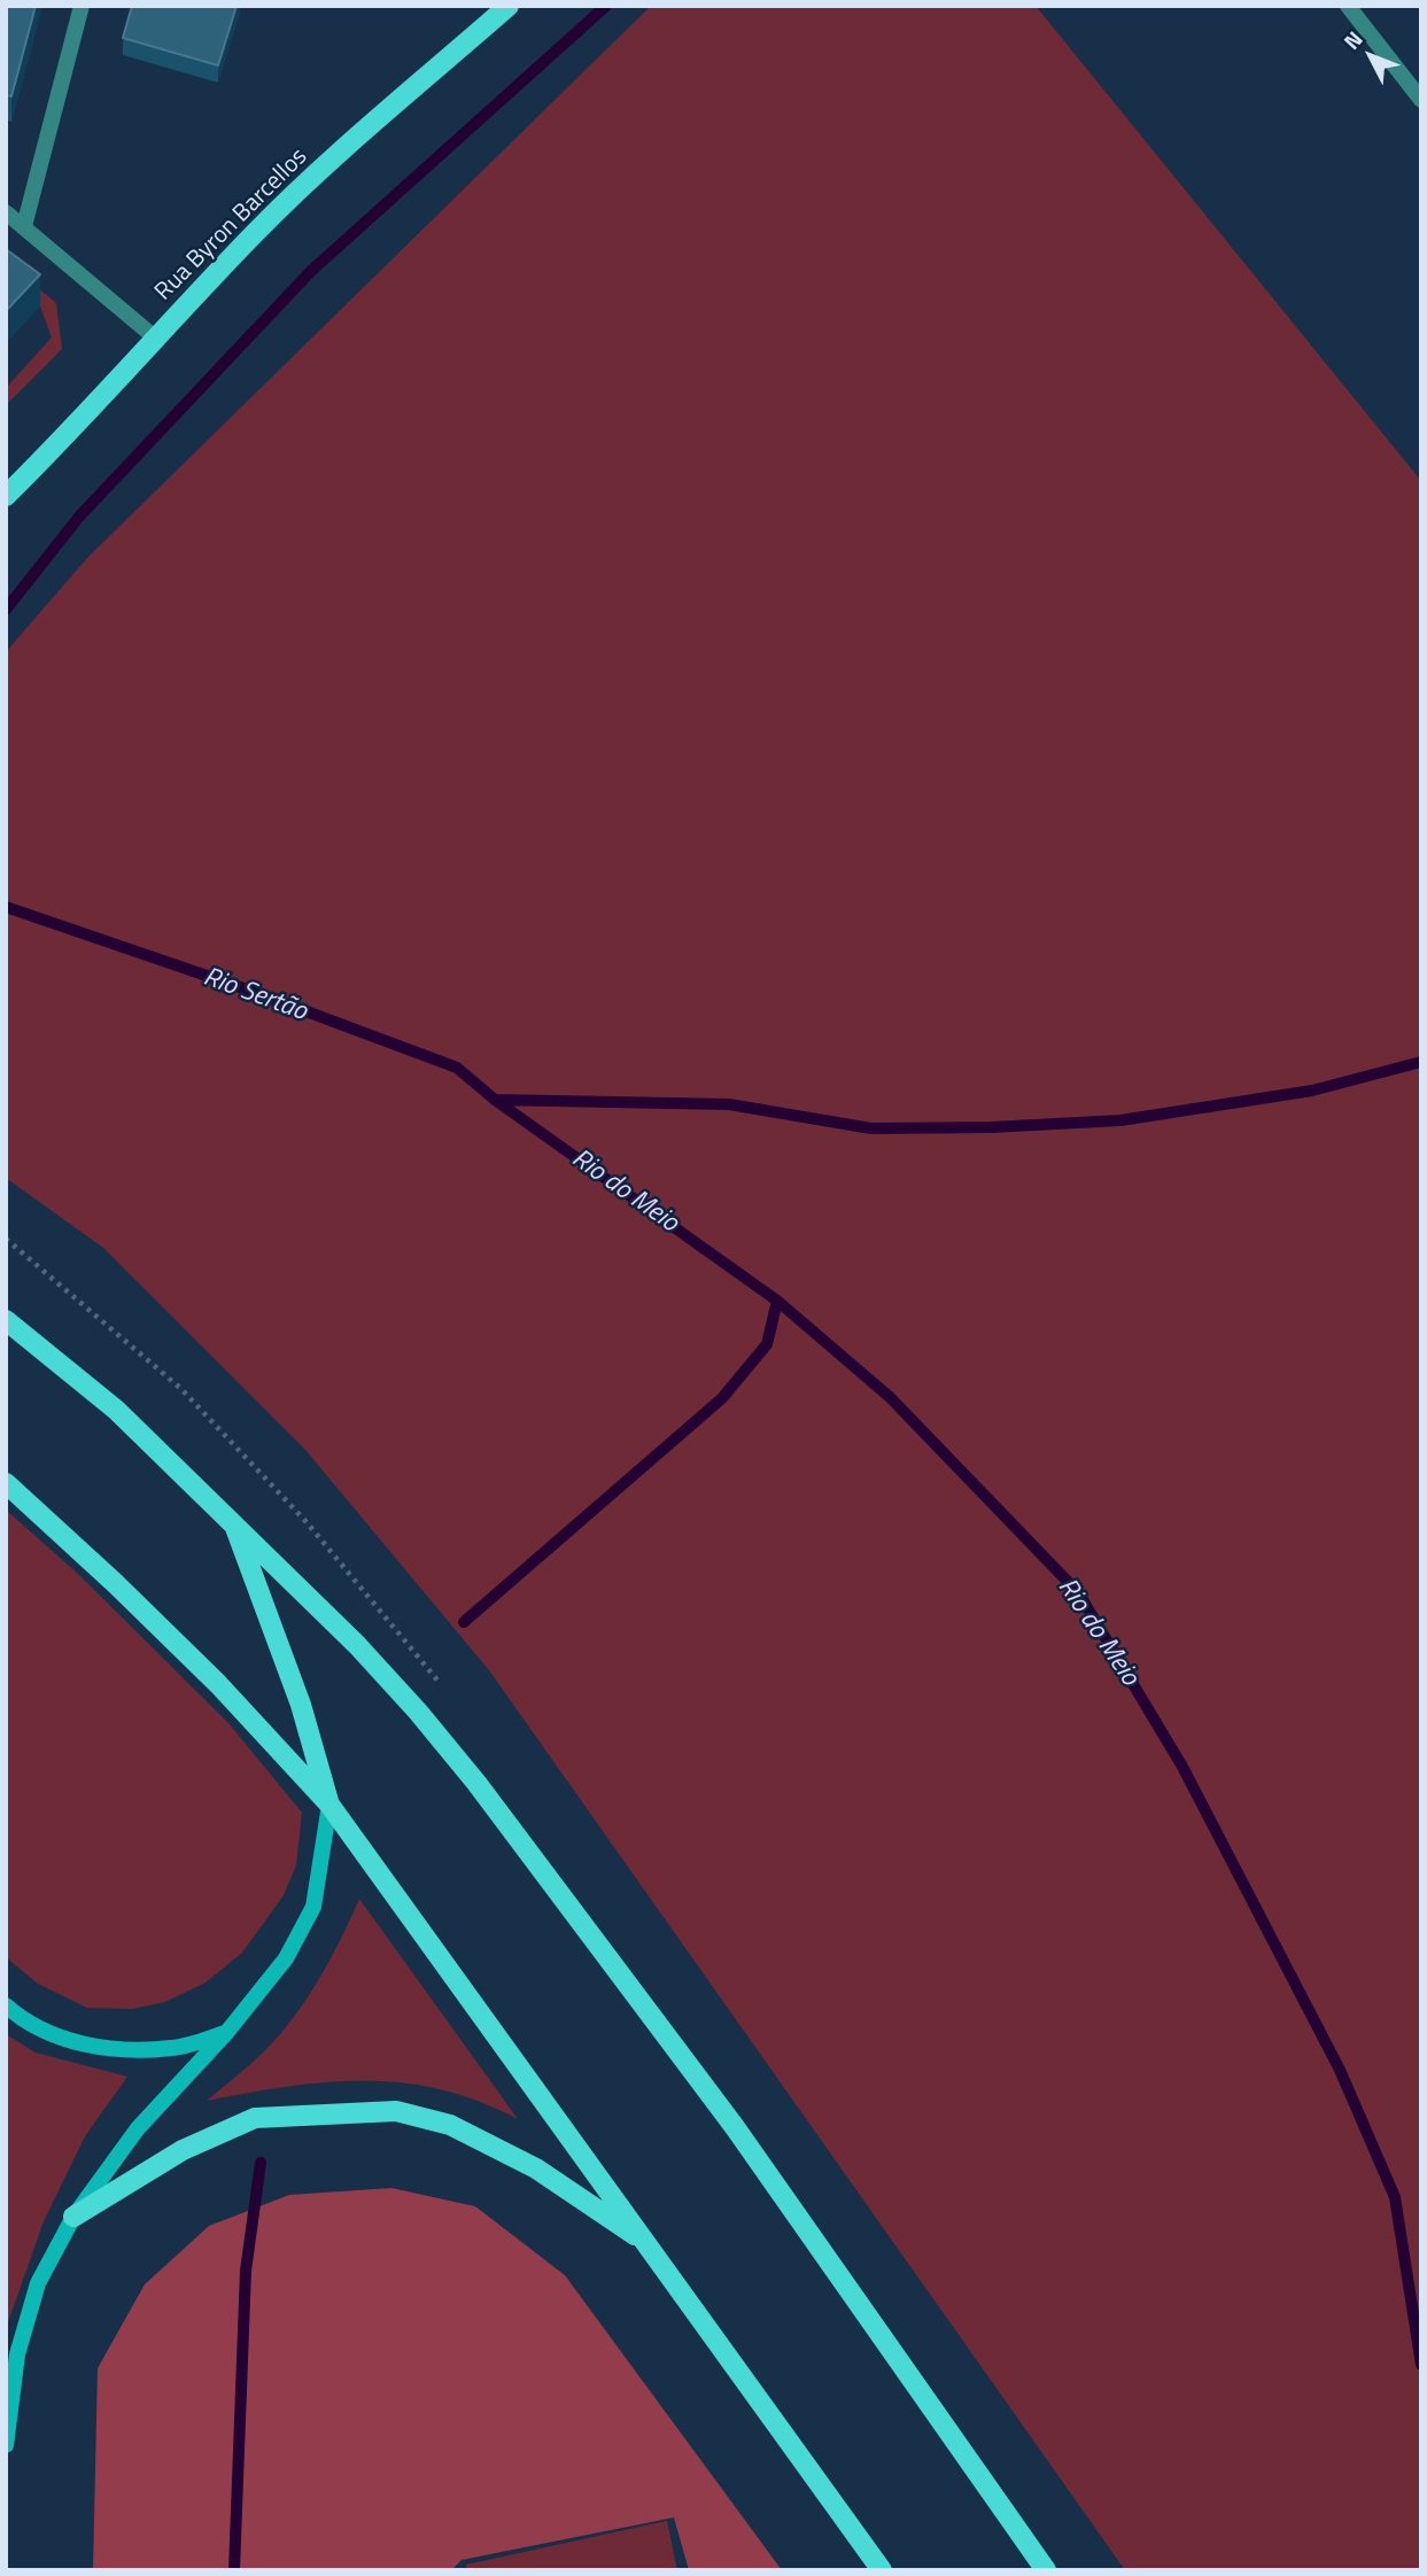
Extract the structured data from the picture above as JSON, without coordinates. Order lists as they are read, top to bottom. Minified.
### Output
{"streets":{"main road":["Rua Byron Barcellos"]},"water":["Rio Sertão","Rio do Meio"],"north":"top left"}
